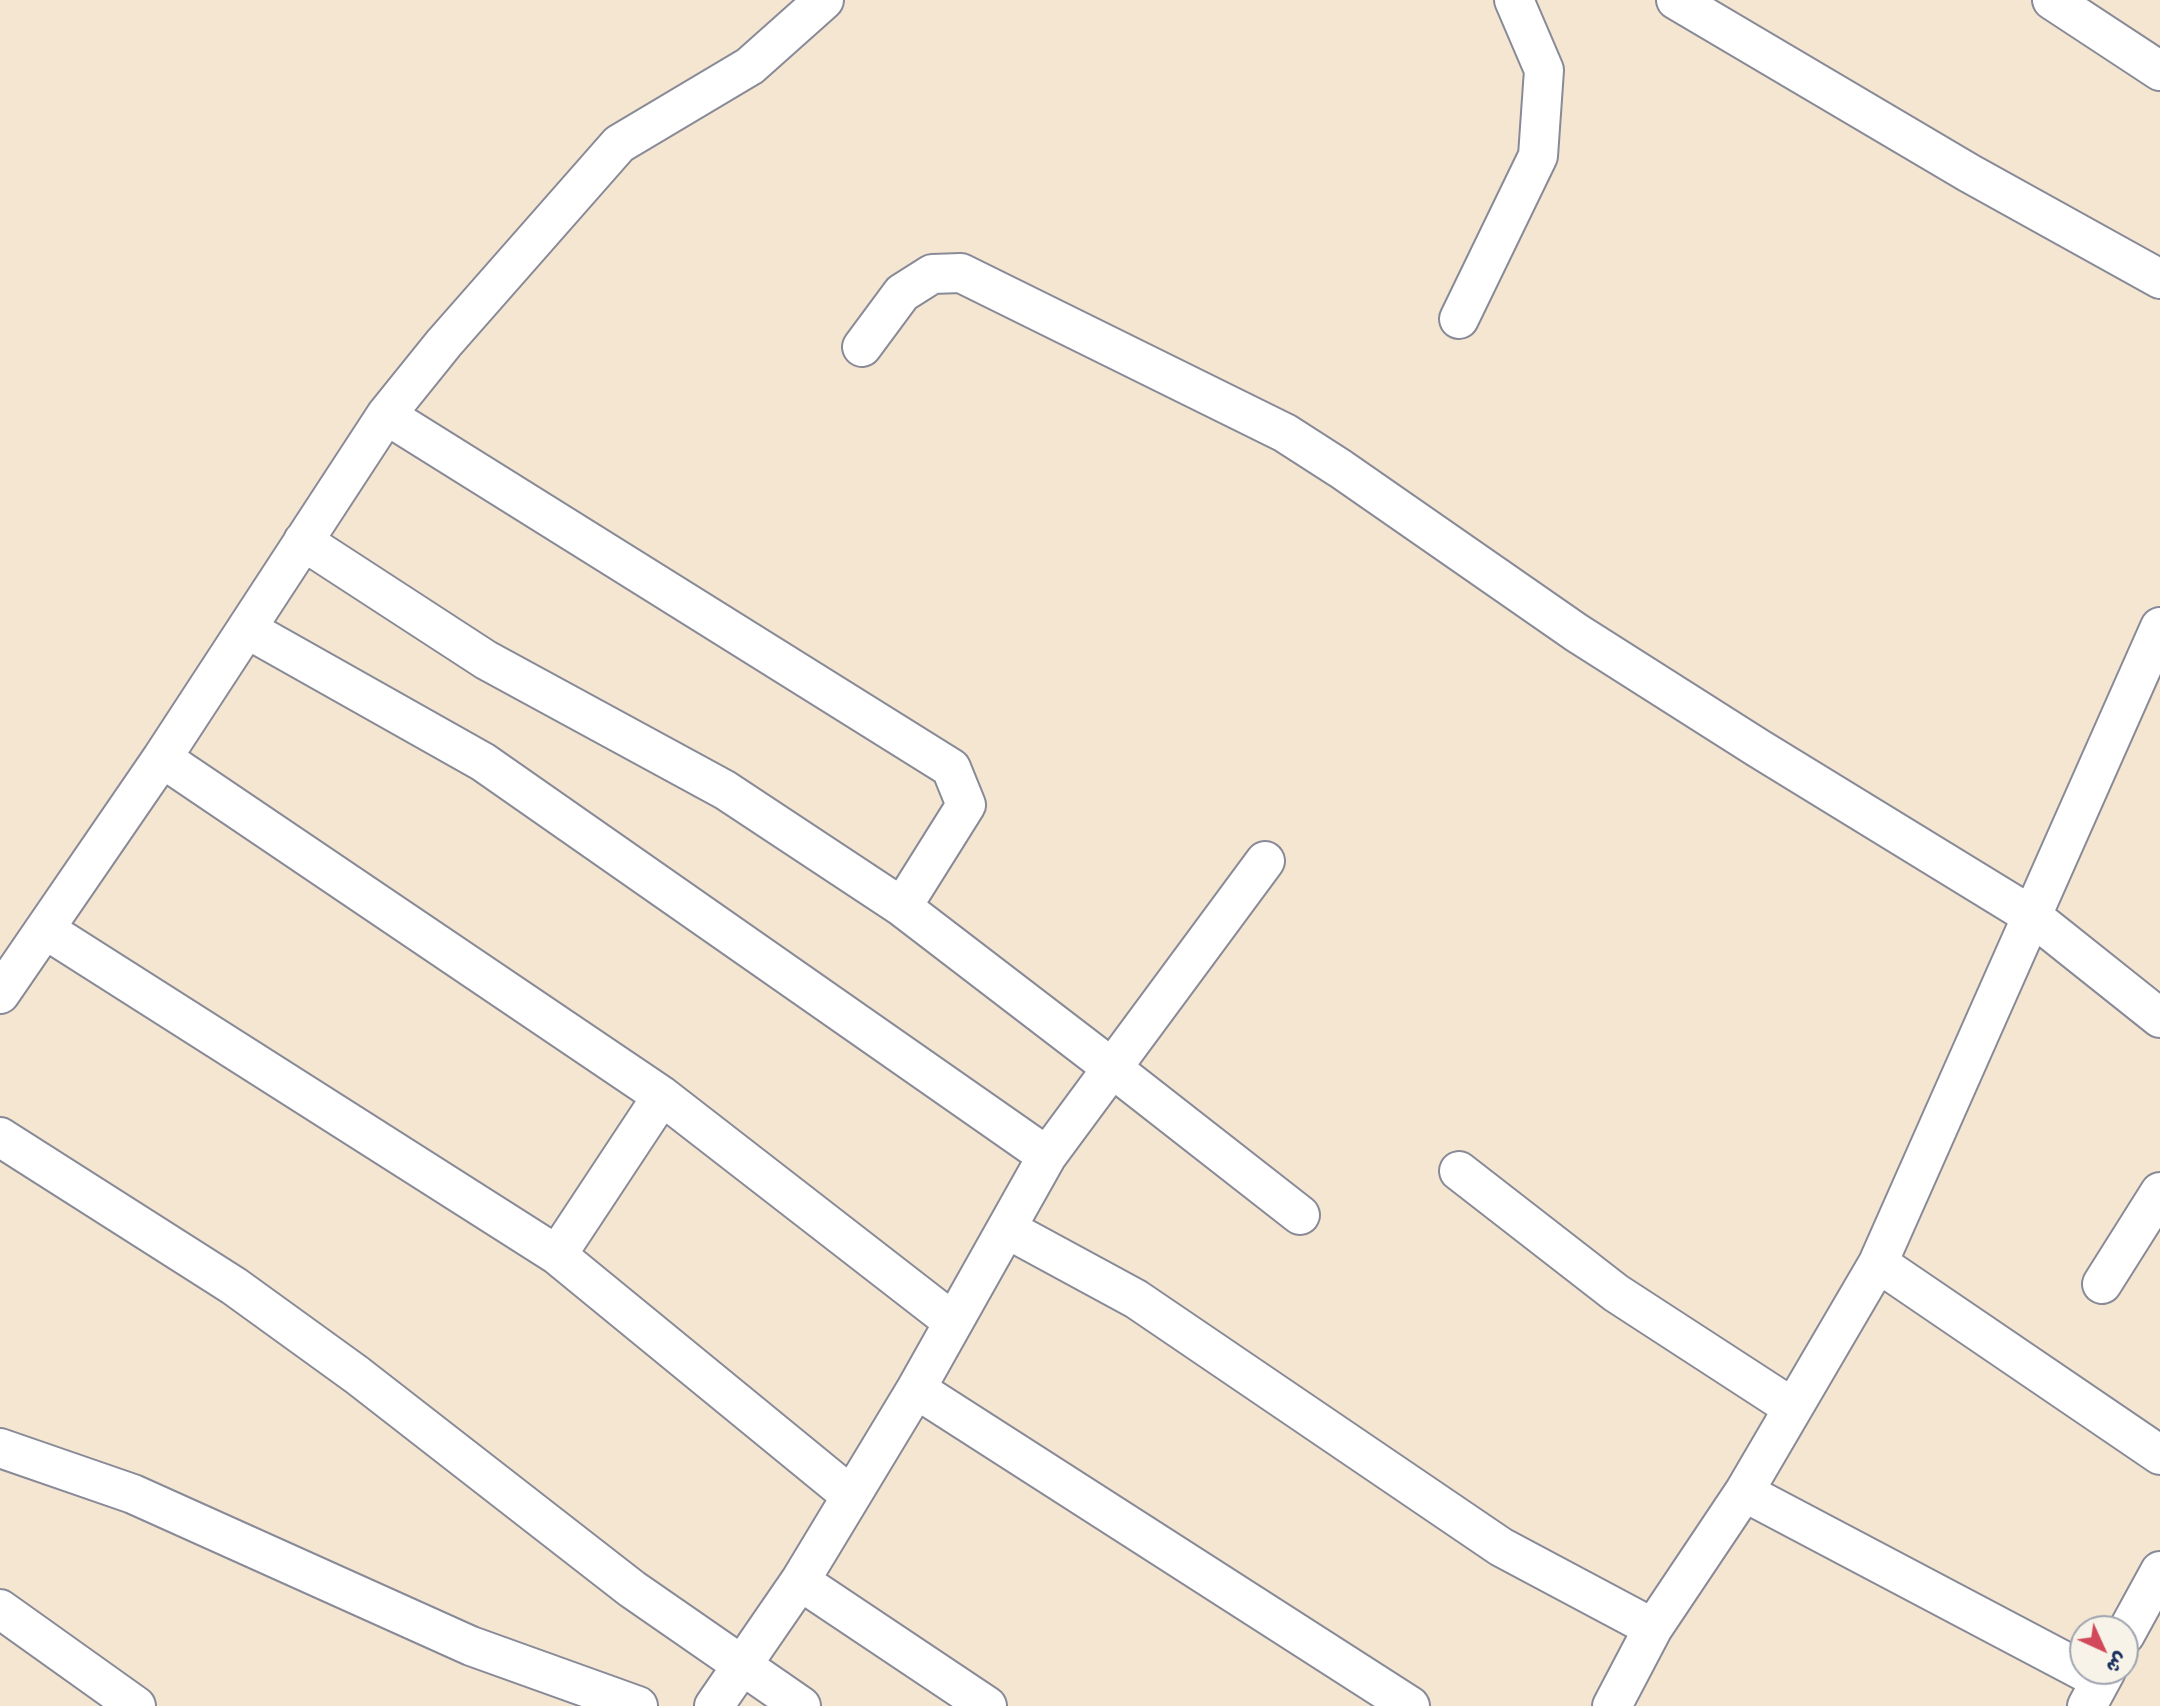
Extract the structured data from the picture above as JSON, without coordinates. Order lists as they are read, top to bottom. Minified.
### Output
{"north":"bottom right"}
